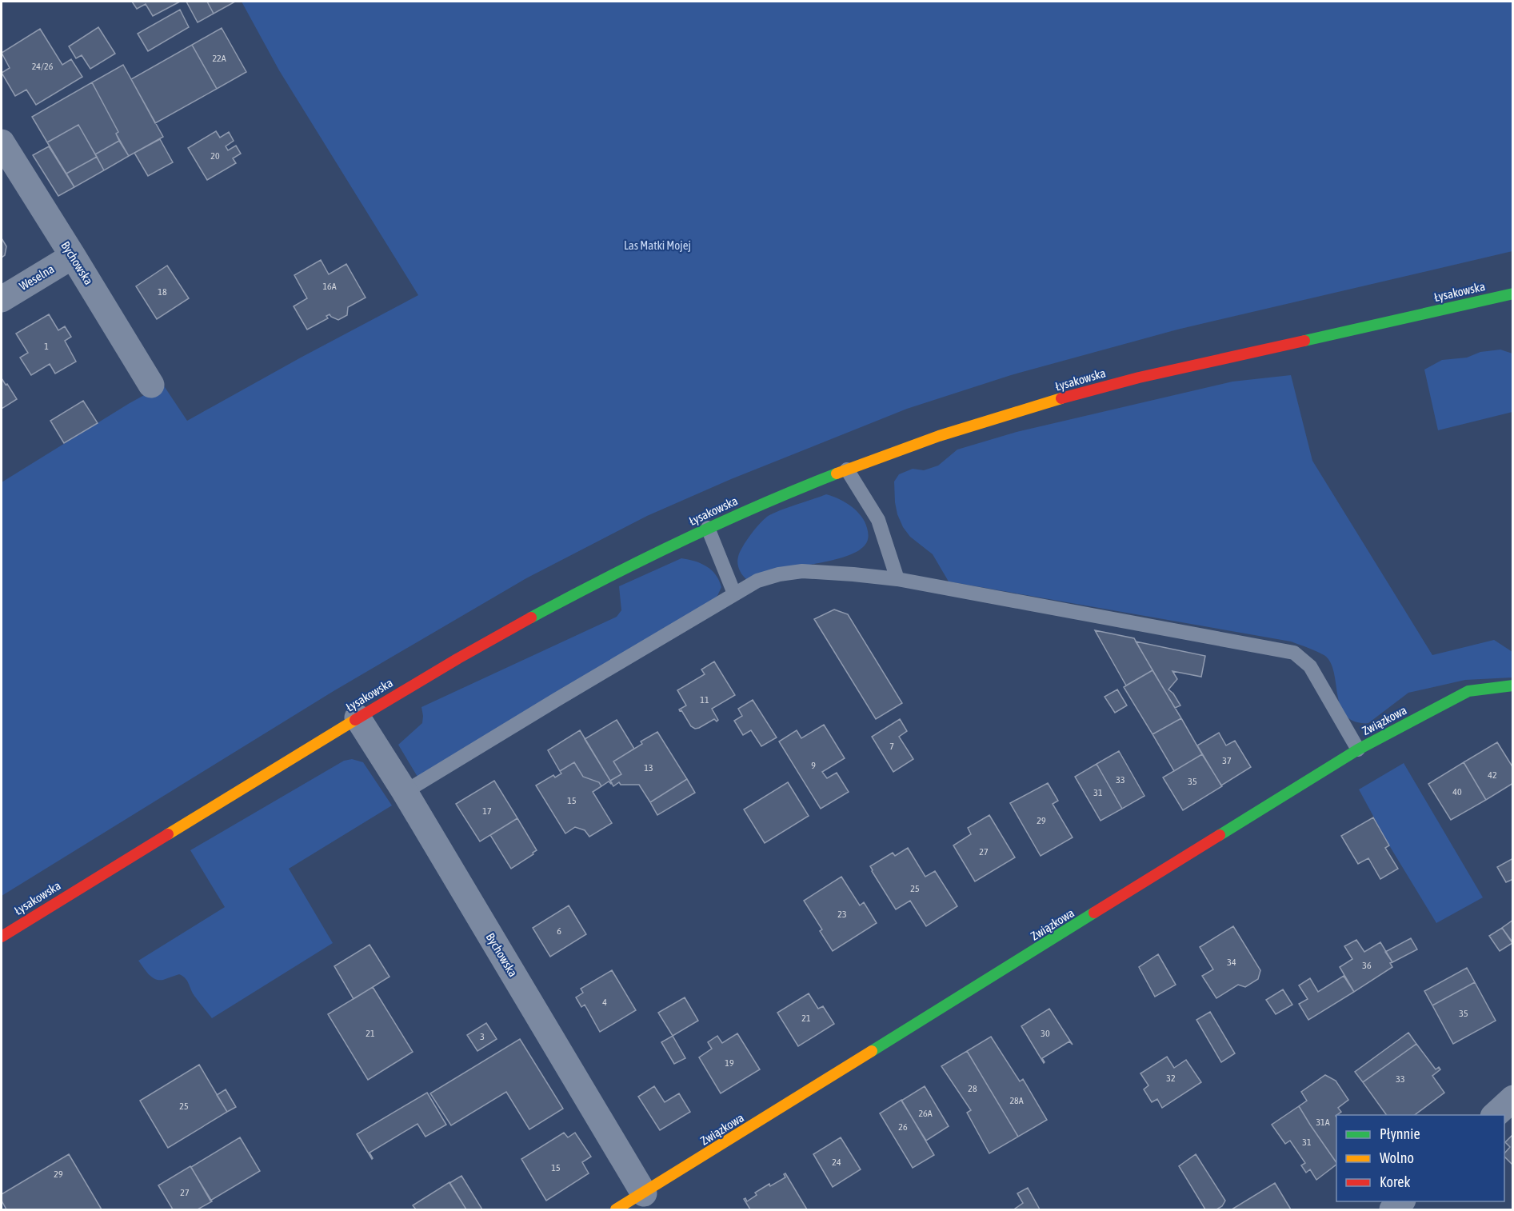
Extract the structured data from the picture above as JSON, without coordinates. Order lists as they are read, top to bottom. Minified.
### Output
{"streets":{"street":["Bychowska","Weselna","Łysakowska","Związkowa"]},"crossings":[["Bychowska","Weselna"],["Bychowska","Łysakowska"],["Bychowska","Związkowa"]],"parks":["Las Matki Mojej"],"house_numbers":["22A","24/26","20","16A","18","1","11","7","37","9","13","42","33","35","40","31","15","17","29","27","25","23","6","34","36","4","35","21","21","30","3","19","32","33","28","28A","25","26A","31A","26","31","24","15","29","27"],"legend":["Płynnie","Wolno","Korek"]}
